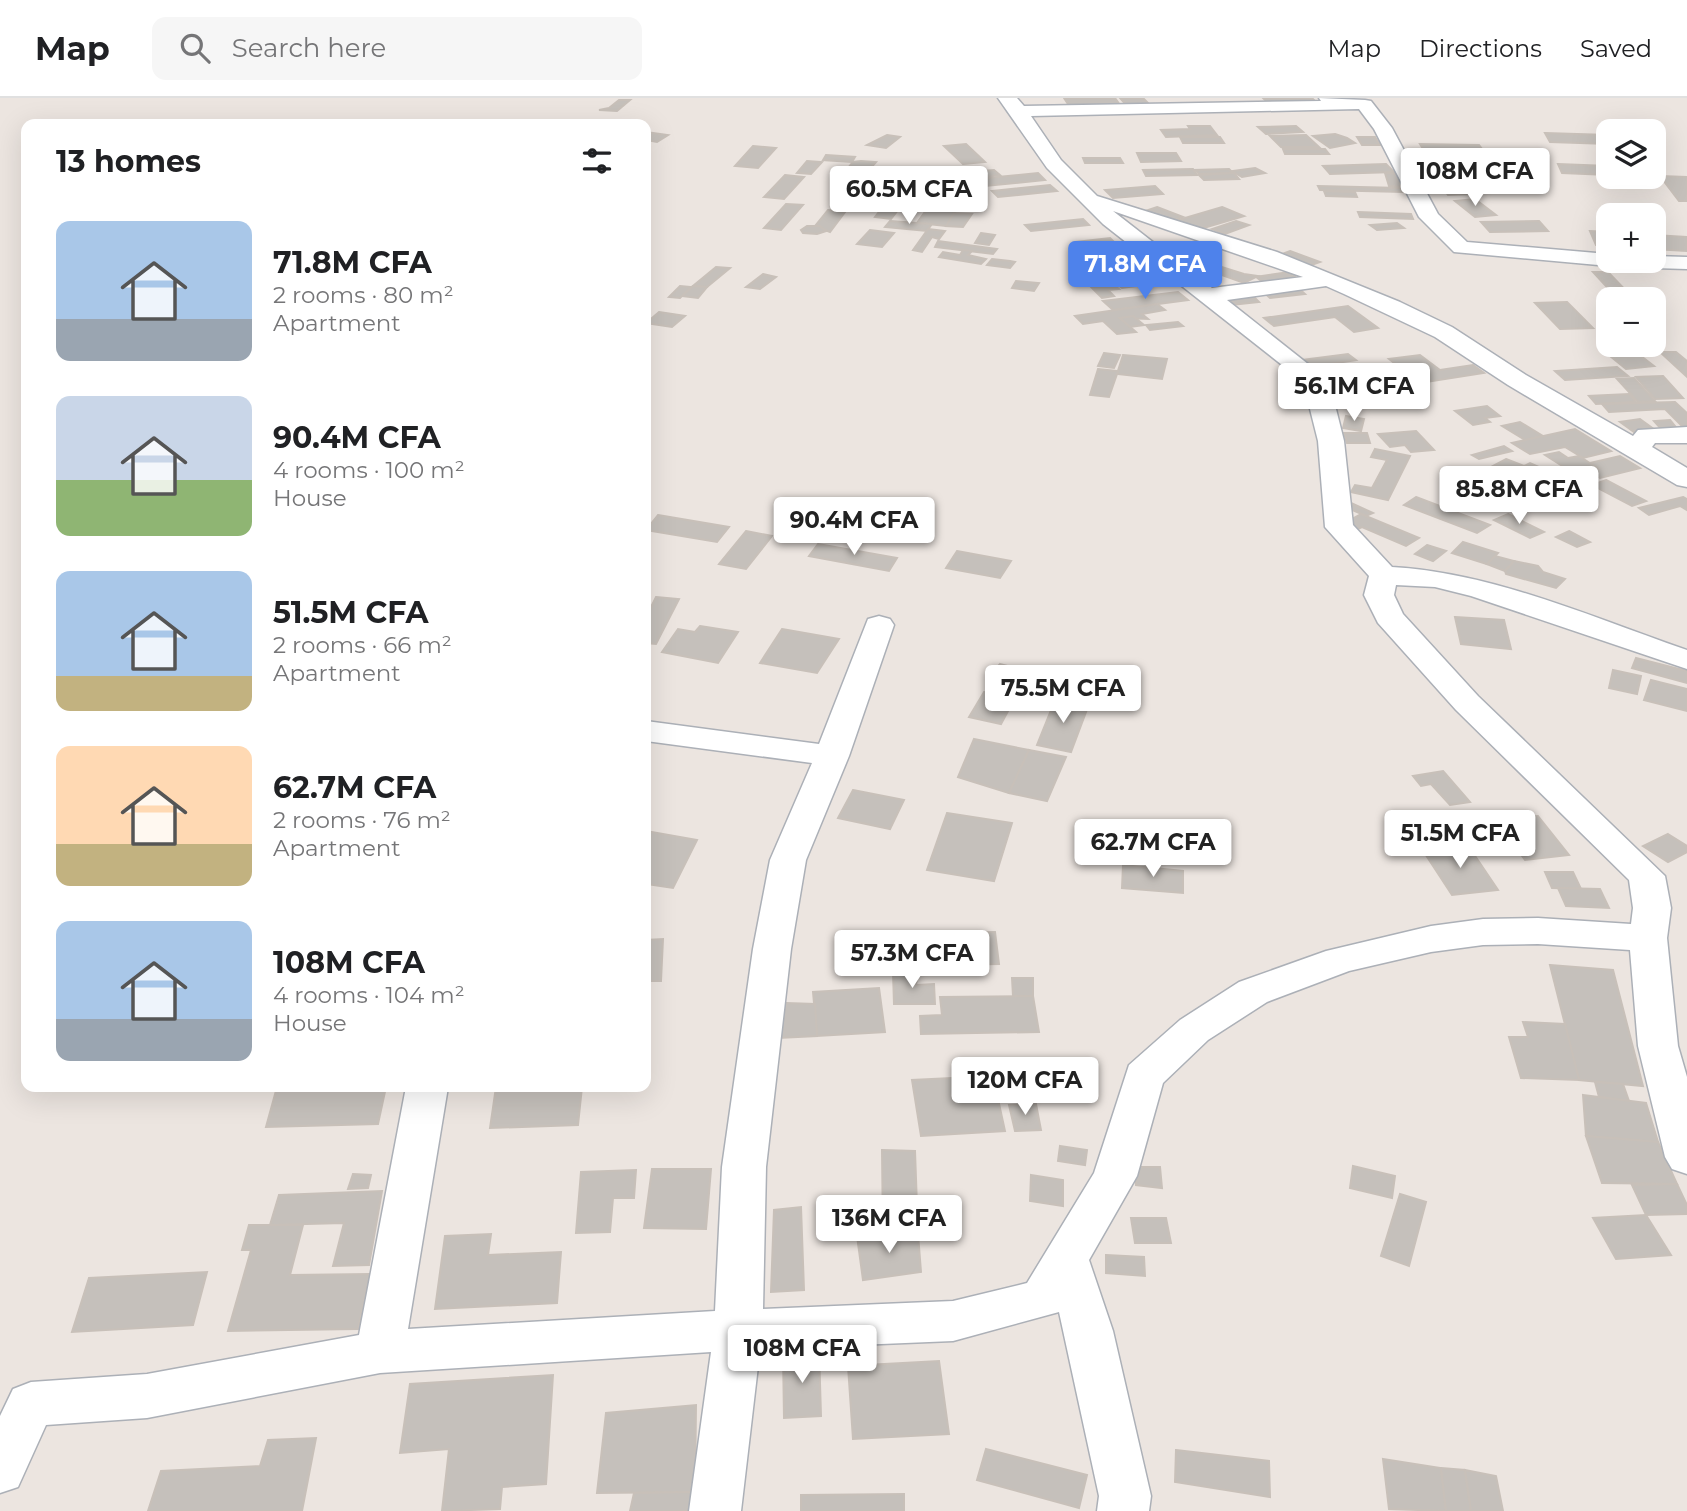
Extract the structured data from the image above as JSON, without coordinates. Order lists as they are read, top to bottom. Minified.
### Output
{"page":{"header":"Map","search":"Search here","nav":["Map","Directions","Saved"],"map_buttons":["+","−"],"heading":"13 homes","price":["108M CFA","60.5M CFA","71.8M CFA","56.1M CFA","85.8M CFA","90.4M CFA","75.5M CFA","51.5M CFA","62.7M CFA","57.3M CFA","120M CFA","136M CFA","108M CFA"],"list":[{"name":"71.8M CFA","note":"2 rooms · 80 m² · Apartment"},{"name":"90.4M CFA","note":"4 rooms · 100 m² · House"},{"name":"51.5M CFA","note":"2 rooms · 66 m² · Apartment"},{"name":"62.7M CFA","note":"2 rooms · 76 m² · Apartment"},{"name":"108M CFA","note":"4 rooms · 104 m² · House"}]}}
